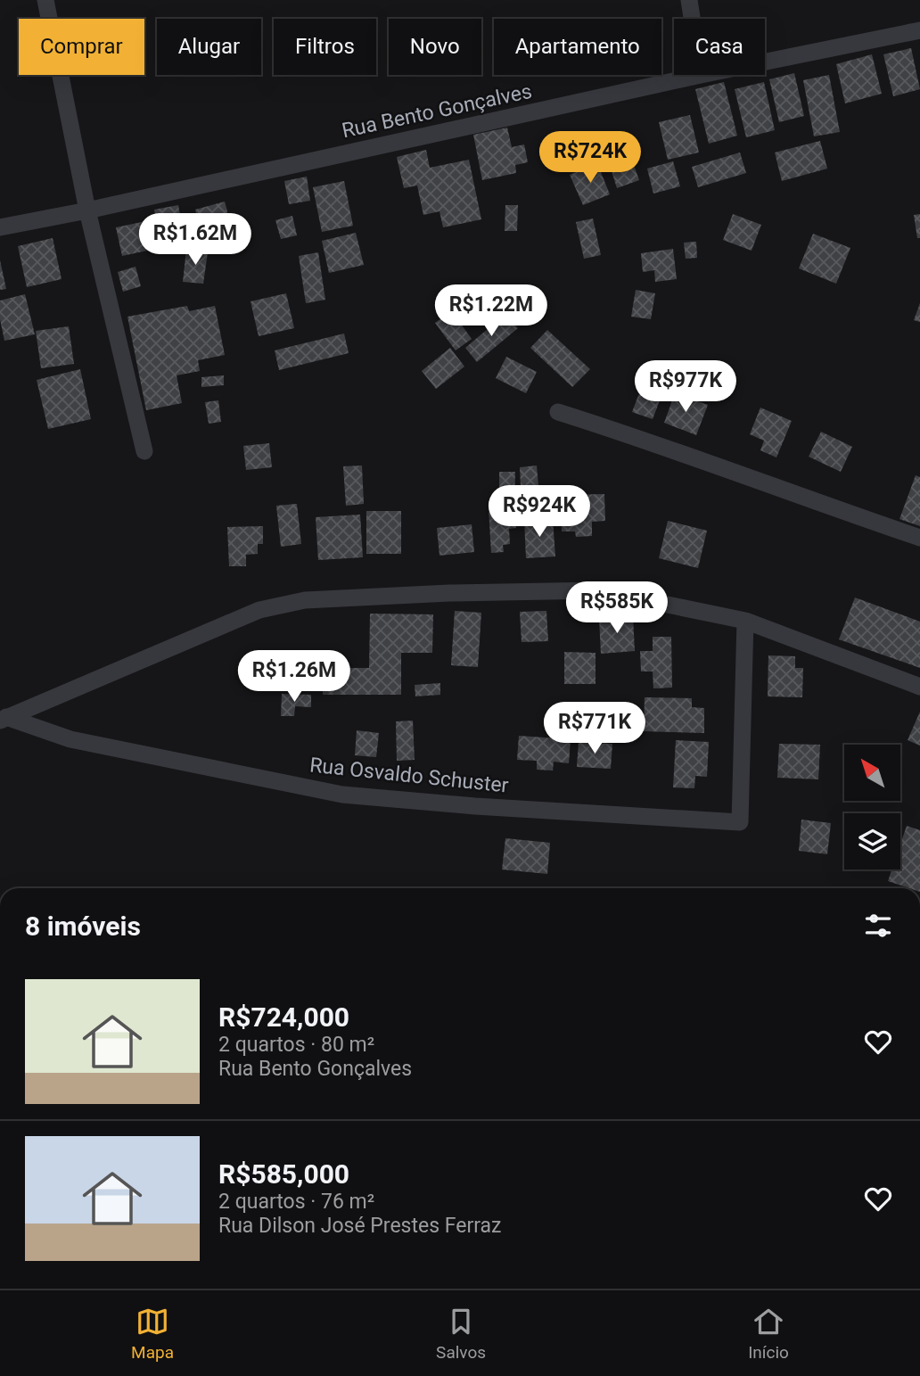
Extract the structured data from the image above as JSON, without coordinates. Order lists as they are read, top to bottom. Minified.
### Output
{"streets":{"street":["Rua Bento Gonçalves","Rua Osvaldo Schuster"]},"north":"top left","page":{"chip":["Comprar","Alugar","Filtros","Novo","Apartamento","Casa"],"price":["R$724K","R$1.62M","R$1.22M","R$977K","R$924K","R$585K","R$1.26M","R$771K"],"heading":"8 imóveis","list":[{"name":"R$724,000","note":"2 quartos · 80 m² · Rua Bento Gonçalves"},{"name":"R$585,000","note":"2 quartos · 76 m² · Rua Dilson José Prestes Ferraz"}],"tabs":["Mapa","Salvos","Início"]}}
